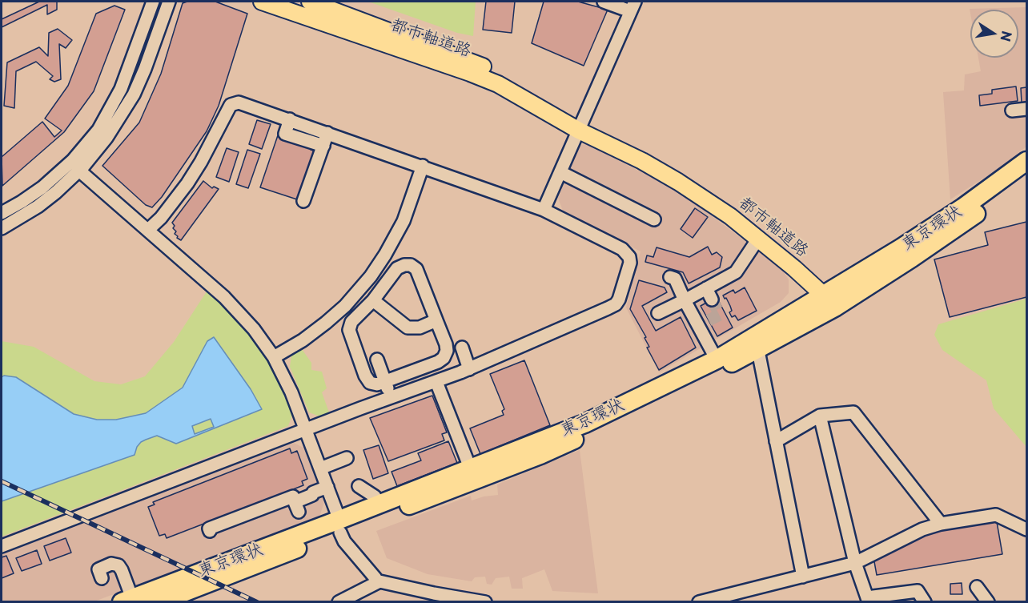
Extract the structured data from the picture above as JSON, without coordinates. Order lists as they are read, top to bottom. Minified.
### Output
{"streets":{"highway":["東京環状"],"main road":["都市軸道路"]},"crossings":[["都市軸道路","東京環状"]],"north":"right"}
